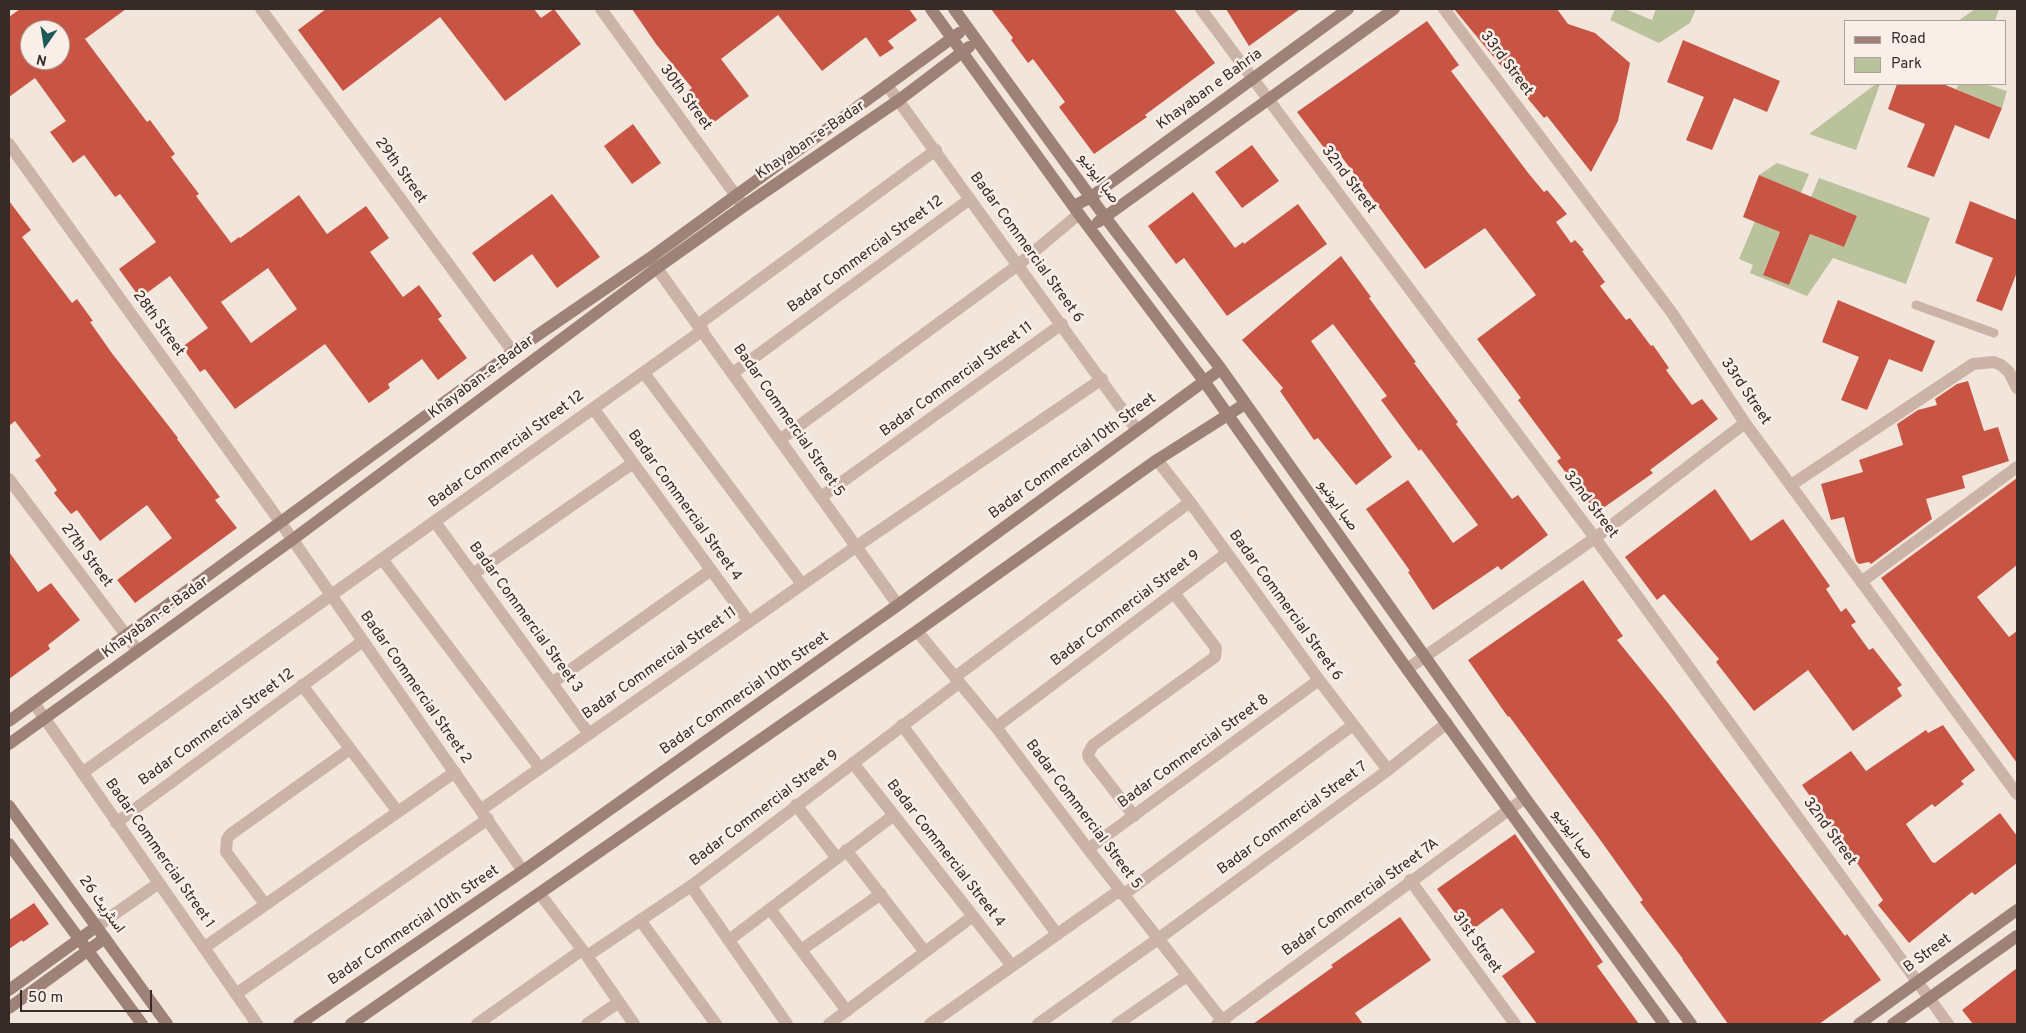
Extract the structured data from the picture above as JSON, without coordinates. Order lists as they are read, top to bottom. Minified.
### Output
{"streets":{"main road":["Khayaban e Bahria","Khayaban-e-Badar","صبا ایونیو","Badar Commercial 10th Street","اسٹریٹ 26","B Street"],"street":["33rd Street","30th Street","29th Street","32nd Street","Badar Commercial Street 6","Badar Commercial Street 12","28th Street","Badar Commercial Street 11","Badar Commercial Street 5","Badar Commercial Street 4","27th Street","Badar Commercial Street 9","Badar Commercial Street 3","Badar Commercial Street 2","Badar Commercial Street 8","Badar Commercial Street 7","Badar Commercial Street 1","Badar Commercial Street 7A","31st Street"]},"crossings":[["Khayaban e Bahria","صبا ایونیو"],["Khayaban e Bahria","32nd Street"],["30th Street","Khayaban-e-Badar"],["Khayaban-e-Badar","29th Street"],["Khayaban-e-Badar","صبا ایونیو"],["Khayaban-e-Badar","Badar Commercial Street 6"],["Khayaban-e-Badar","28th Street"],["Khayaban-e-Badar","Badar Commercial Street 5"],["Khayaban-e-Badar","27th Street"],["Khayaban-e-Badar","Badar Commercial Street 2"],["Khayaban-e-Badar","Badar Commercial Street 1"],["صبا ایونیو","Badar Commercial 10th Street"],["صبا ایونیو","Badar Commercial Street 7A"],["32nd Street","B Street"],["Badar Commercial Street 6","Badar Commercial Street 12"],["Badar Commercial Street 6","Badar Commercial Street 11"],["Badar Commercial Street 6","Badar Commercial 10th Street"],["Badar Commercial Street 6","Badar Commercial Street 9"],["Badar Commercial Street 6","Badar Commercial Street 8"],["Badar Commercial Street 6","Badar Commercial Street 7"],["Badar Commercial Street 12","Badar Commercial Street 5"],["Badar Commercial Street 12","Badar Commercial Street 4"],["Badar Commercial Street 12","Badar Commercial Street 3"],["Badar Commercial Street 12","Badar Commercial Street 2"],["Badar Commercial Street 12","Badar Commercial Street 1"],["28th Street","Badar Commercial Street 2"],["Badar Commercial Street 11","Badar Commercial Street 5"],["Badar Commercial Street 11","Badar Commercial Street 4"],["Badar Commercial Street 11","Badar Commercial Street 3"],["Badar Commercial Street 11","Badar Commercial Street 2"],["Badar Commercial Street 11","Badar Commercial Street 1"],["Badar Commercial Street 5","Badar Commercial 10th Street"],["Badar Commercial Street 5","Badar Commercial Street 9"],["Badar Commercial Street 5","Badar Commercial Street 8"],["Badar Commercial Street 5","Badar Commercial Street 7"],["Badar Commercial Street 5","Badar Commercial Street 7A"],["Badar Commercial 10th Street","Badar Commercial Street 2"],["Badar Commercial Street 4","Badar Commercial Street 9"],["Badar Commercial Street 7A","31st Street"]],"legend":["Road","Park"],"scale_bar":"50 m","north":"bottom"}
